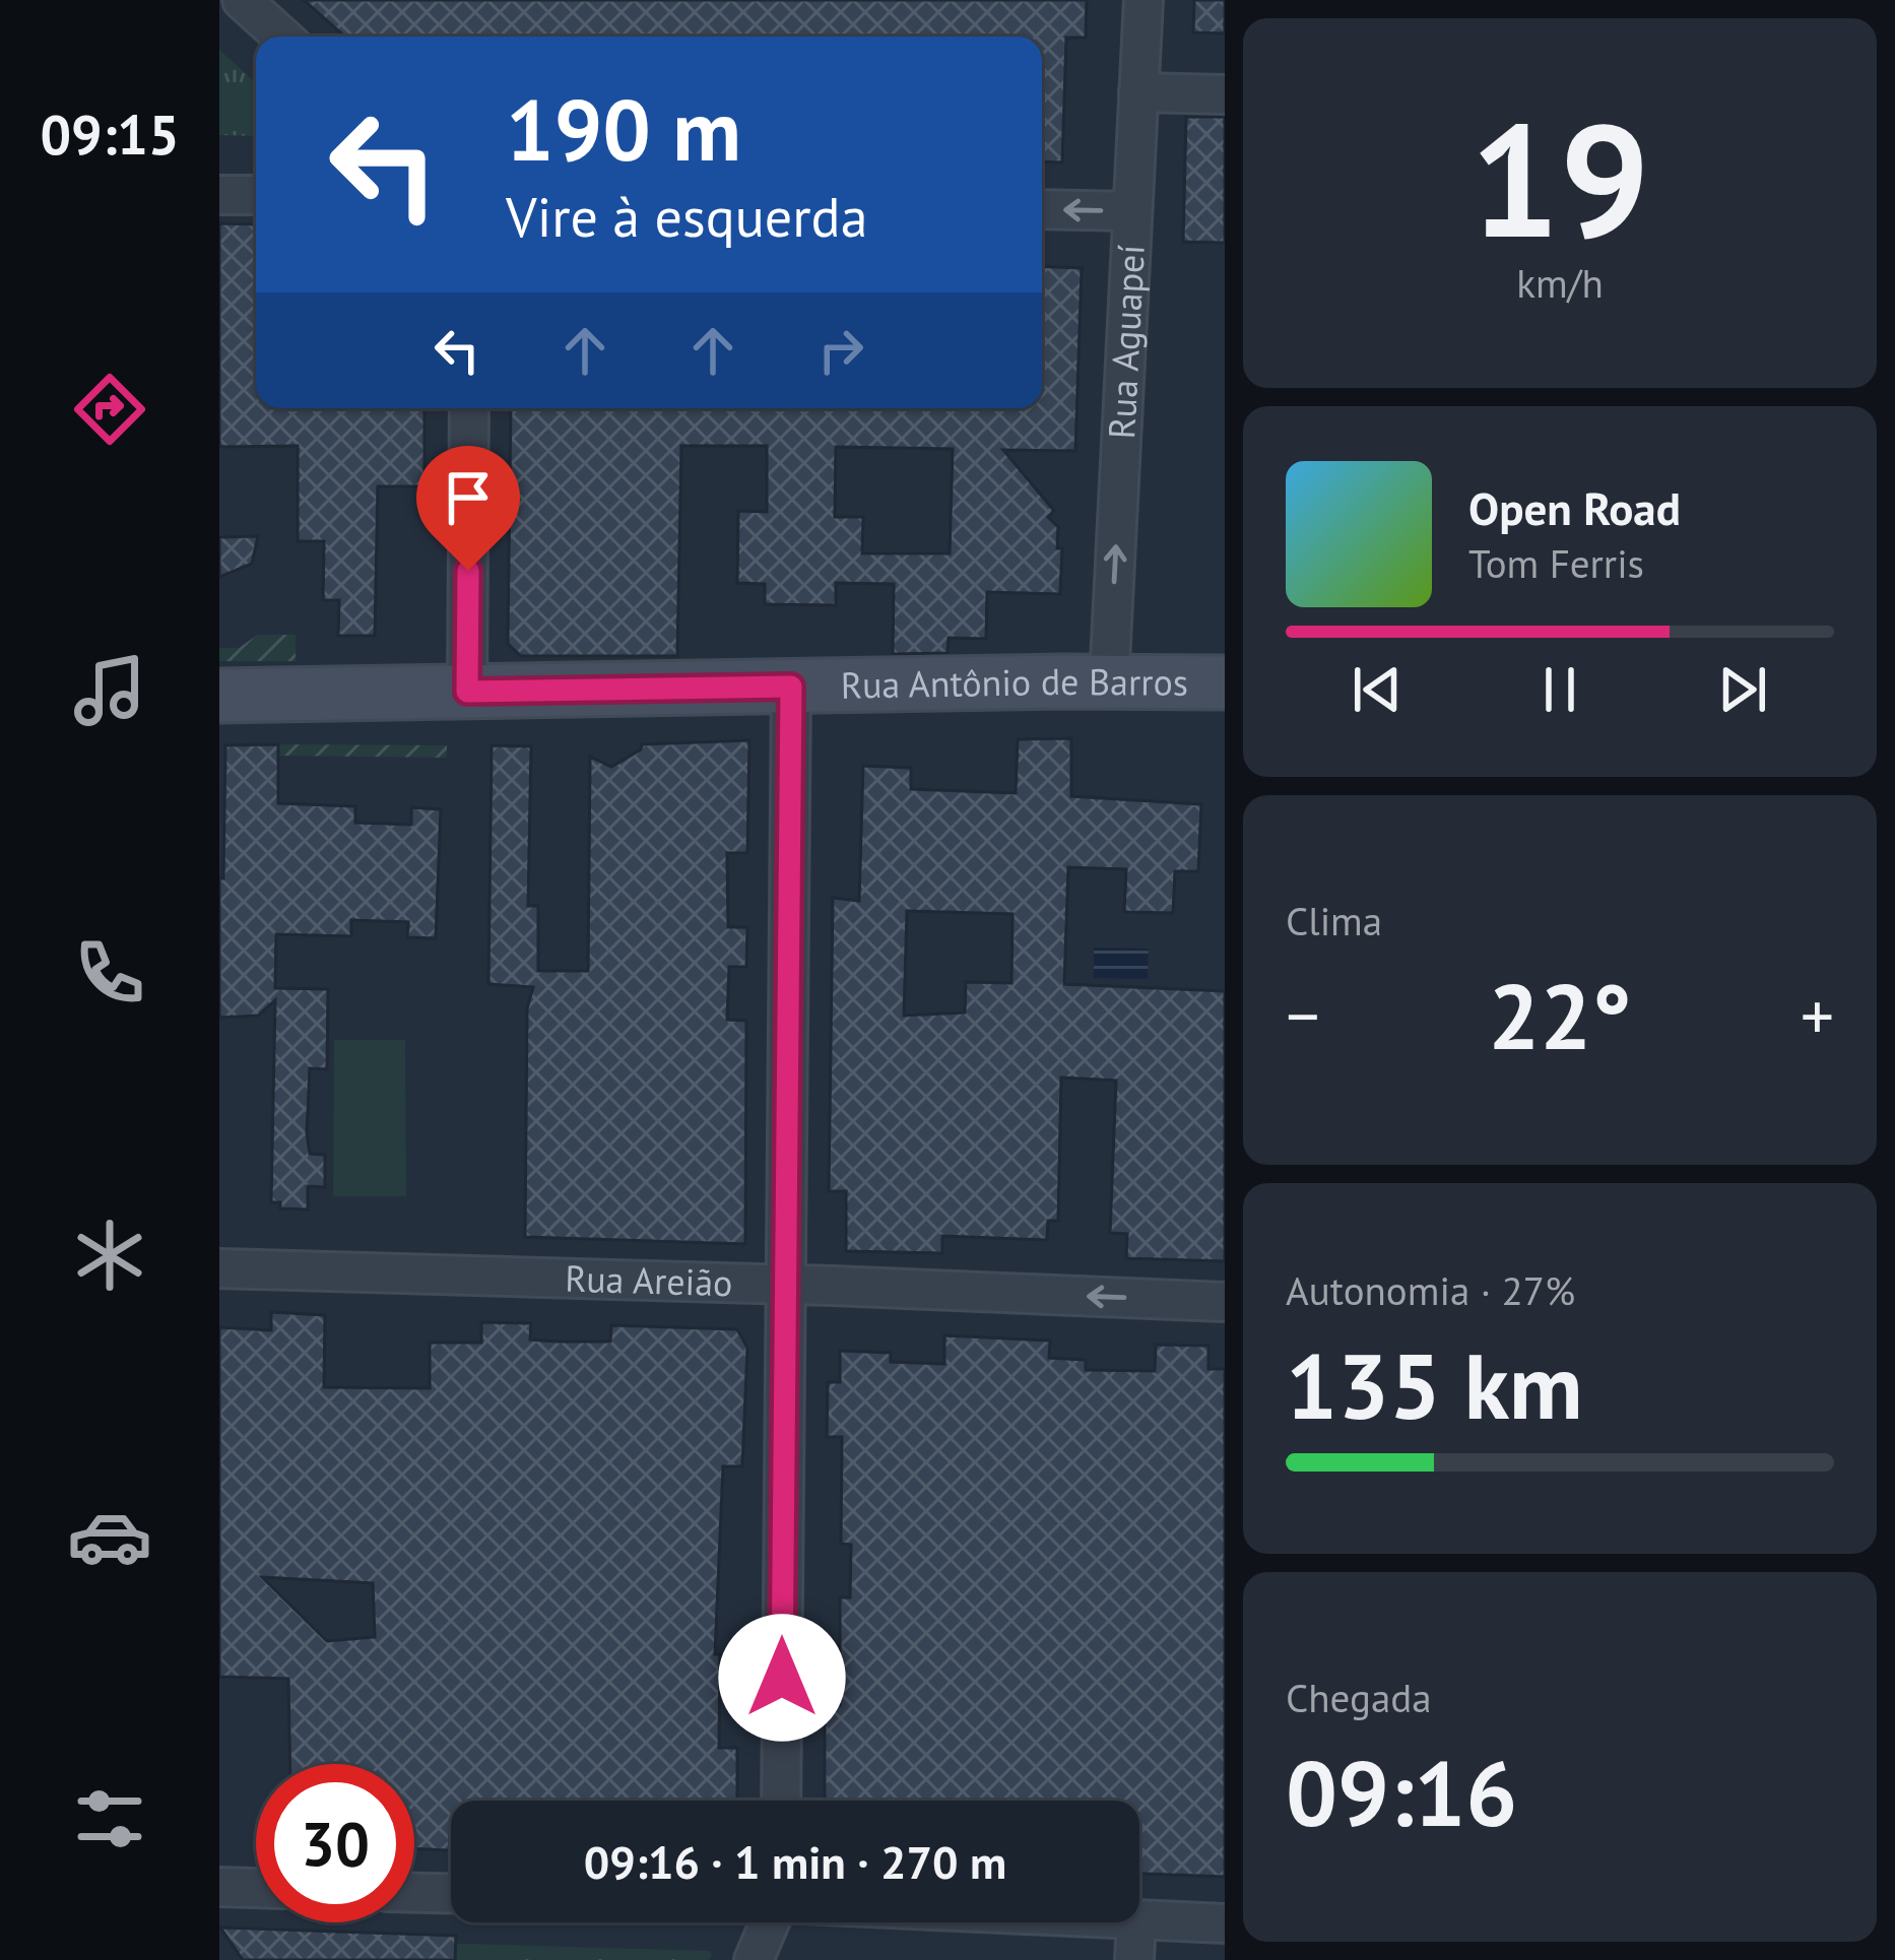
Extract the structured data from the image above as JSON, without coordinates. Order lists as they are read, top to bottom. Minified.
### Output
{"streets":{"main road":["Rua Antônio de Barros"],"street":["Rua Aguapeí","Rua Areião"]},"crossings":[["Rua Aguapeí","Rua Antônio de Barros"]],"one_way":["Rua Aguapeí","Rua Areião"],"page":{"tabs":"09:15","tile":[["19","km/h"],"Clima",["Autonomia · 27%","135 km"],["Chegada","09:16"]],"turn":["190 m","Vire à esquerda"],"song":["Open Road","Tom Ferris"],"heat":["−","22°","+"],"limit":"30","trip":"09:16 · 1 min · 270 m"}}
